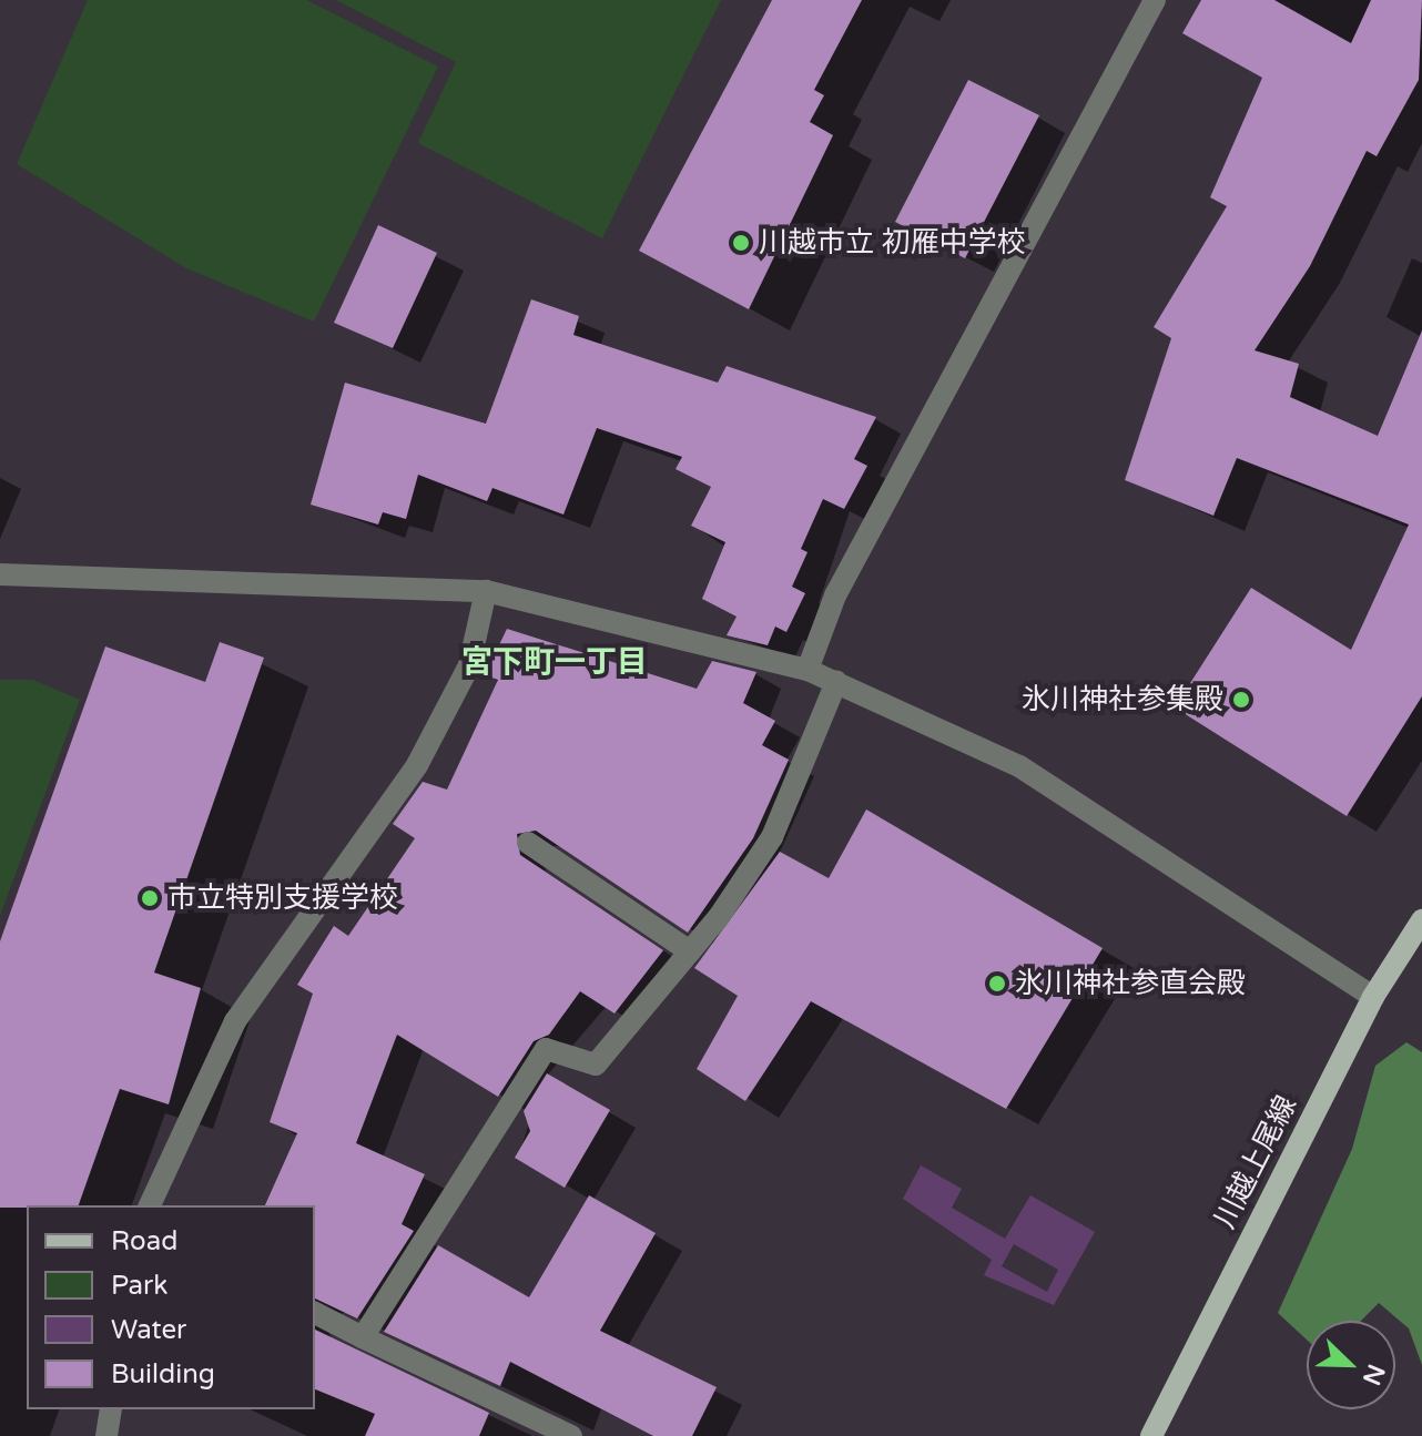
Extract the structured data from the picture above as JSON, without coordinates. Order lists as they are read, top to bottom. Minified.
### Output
{"streets":{"main road":["川越上尾線"]},"districts":["宮下町一丁目"],"places":["川越市立 初雁中学校","氷川神社参集殿","市立特別支援学校","氷川神社参直会殿"],"legend":["Road","Park","Water","Building"],"north":"bottom right"}
